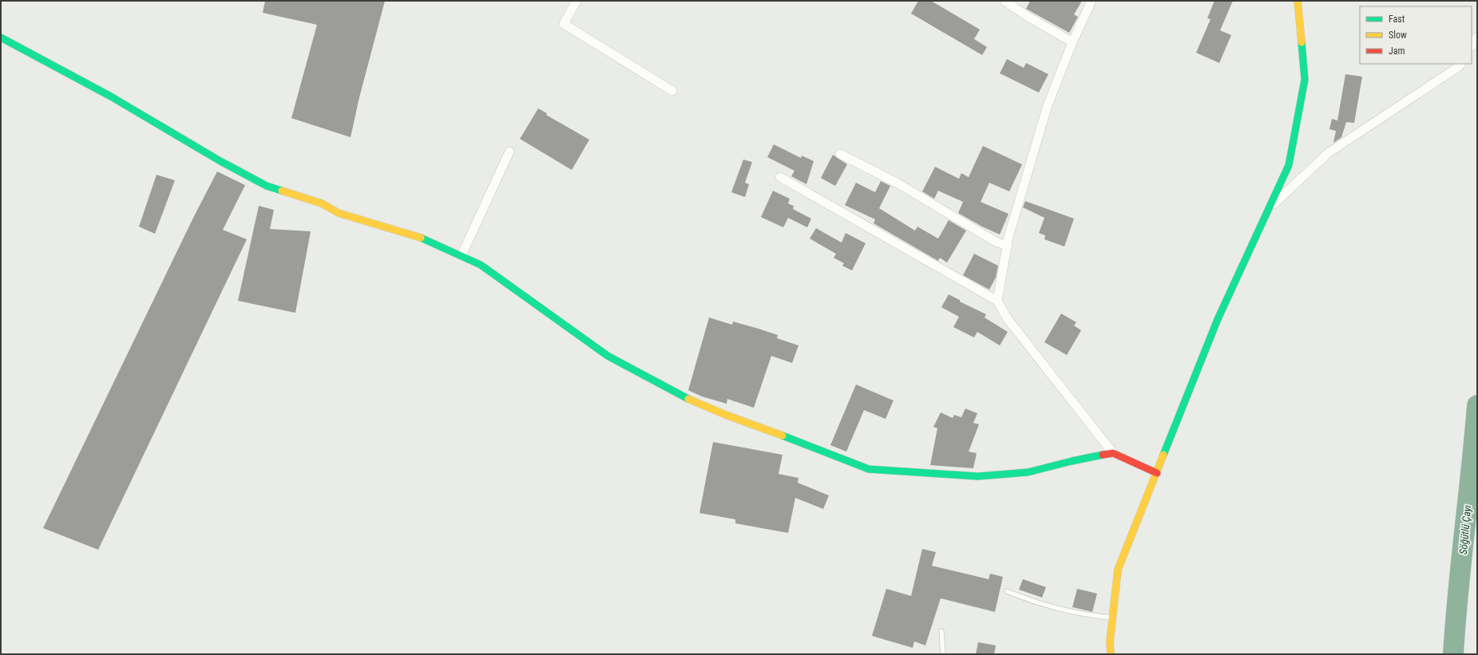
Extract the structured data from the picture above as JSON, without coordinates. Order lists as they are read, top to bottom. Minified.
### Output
{"water":["Söğütlü Çayı"],"legend":["Fast","Slow","Jam"]}
